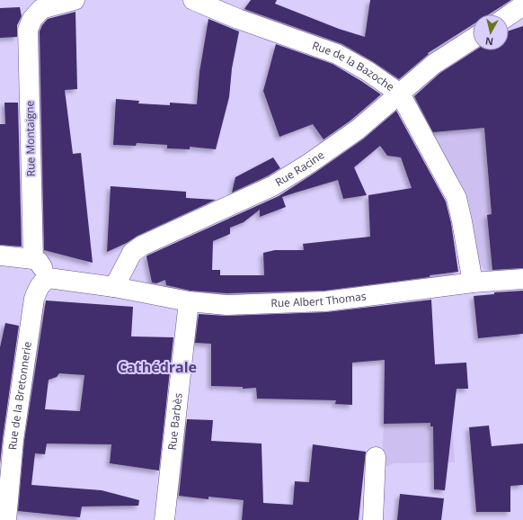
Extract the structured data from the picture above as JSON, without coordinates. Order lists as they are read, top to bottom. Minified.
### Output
{"streets":{"street":["Rue de la Bazoche","Rue Montaigne","Rue Racine","Rue Albert Thomas","Rue de la Bretonnerie","Rue Barbès"]},"crossings":[["Rue de la Bazoche","Rue Racine"],["Rue de la Bazoche","Rue Albert Thomas"],["Rue Racine","Rue Albert Thomas"],["Rue Albert Thomas","Rue de la Bretonnerie"],["Rue Albert Thomas","Rue Barbès"]],"districts":["Cathédrale"],"north":"bottom"}
